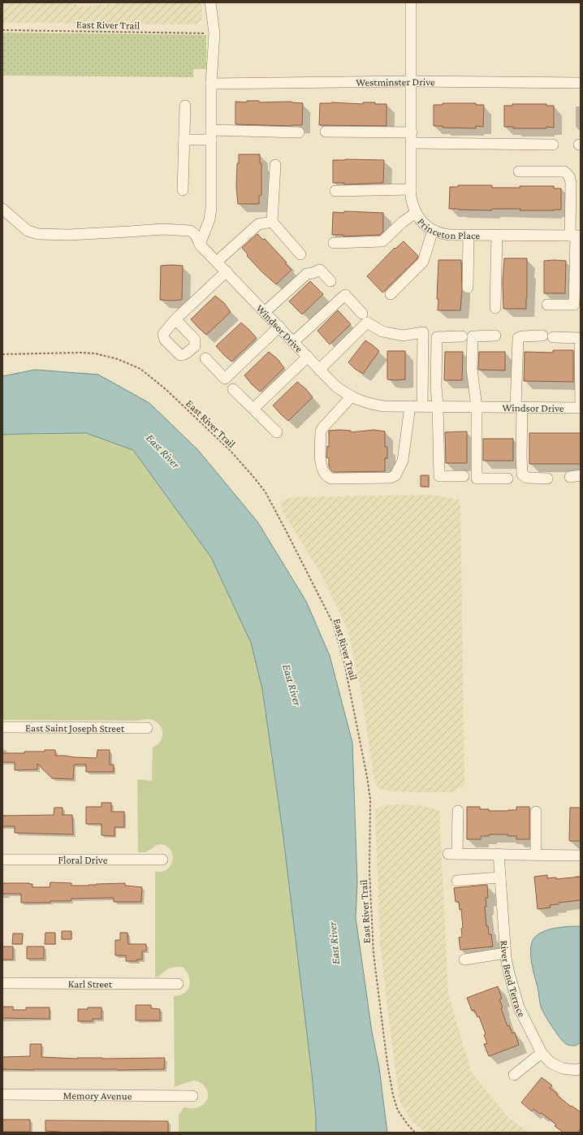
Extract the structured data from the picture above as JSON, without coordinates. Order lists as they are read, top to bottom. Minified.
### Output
{"streets":{"street":["Westminster Drive","Princeton Place","Windsor Drive","East Saint Joseph Street","Floral Drive","River Bend Terrace","Karl Street","Memory Avenue"],"path":["East River Trail"]},"crossings":[["Westminster Drive","Princeton Place"]],"water":["East River"]}
